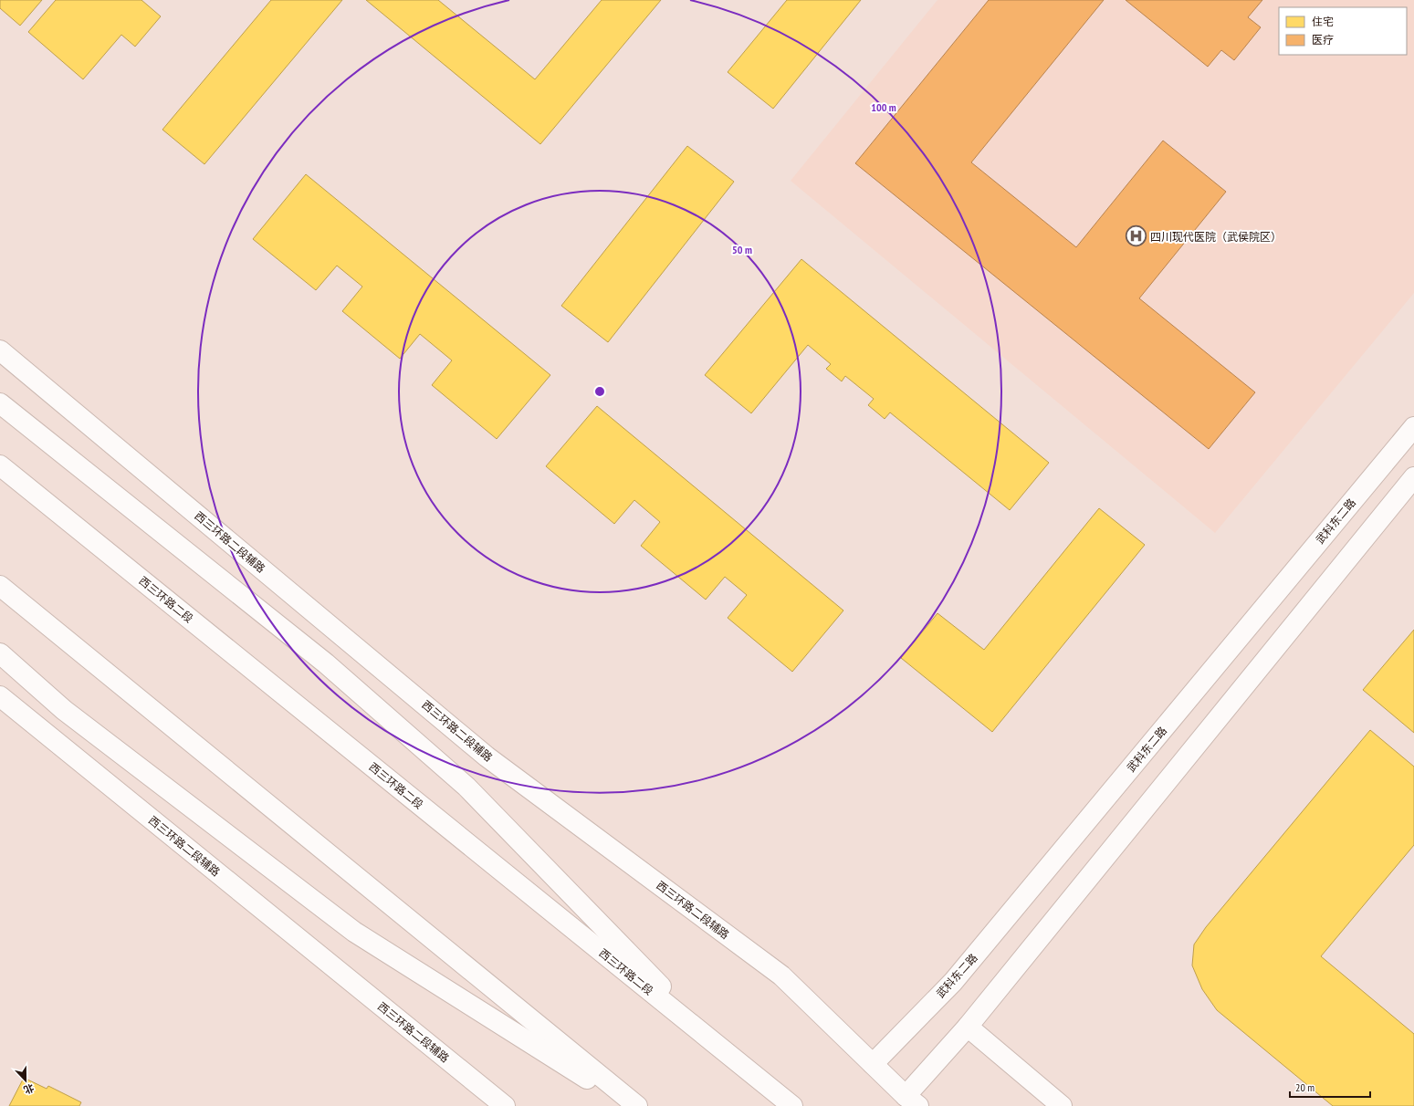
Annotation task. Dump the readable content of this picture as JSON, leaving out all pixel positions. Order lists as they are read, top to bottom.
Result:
{
  "streets": {
    "main road": ["武科东二路", "西三环路二段辅路", "西三环路二段"]
  },
  "crossings": [
    ["武科东二路", "西三环路二段辅路"]
  ],
  "places": {
    "hospital": ["四川现代医院（武侯院区）"]
  },
  "legend": ["住宅", "医疗"],
  "scale_bar": "20 m",
  "north": "bottom",
  "rings": ["100 m", "50 m"]
}
